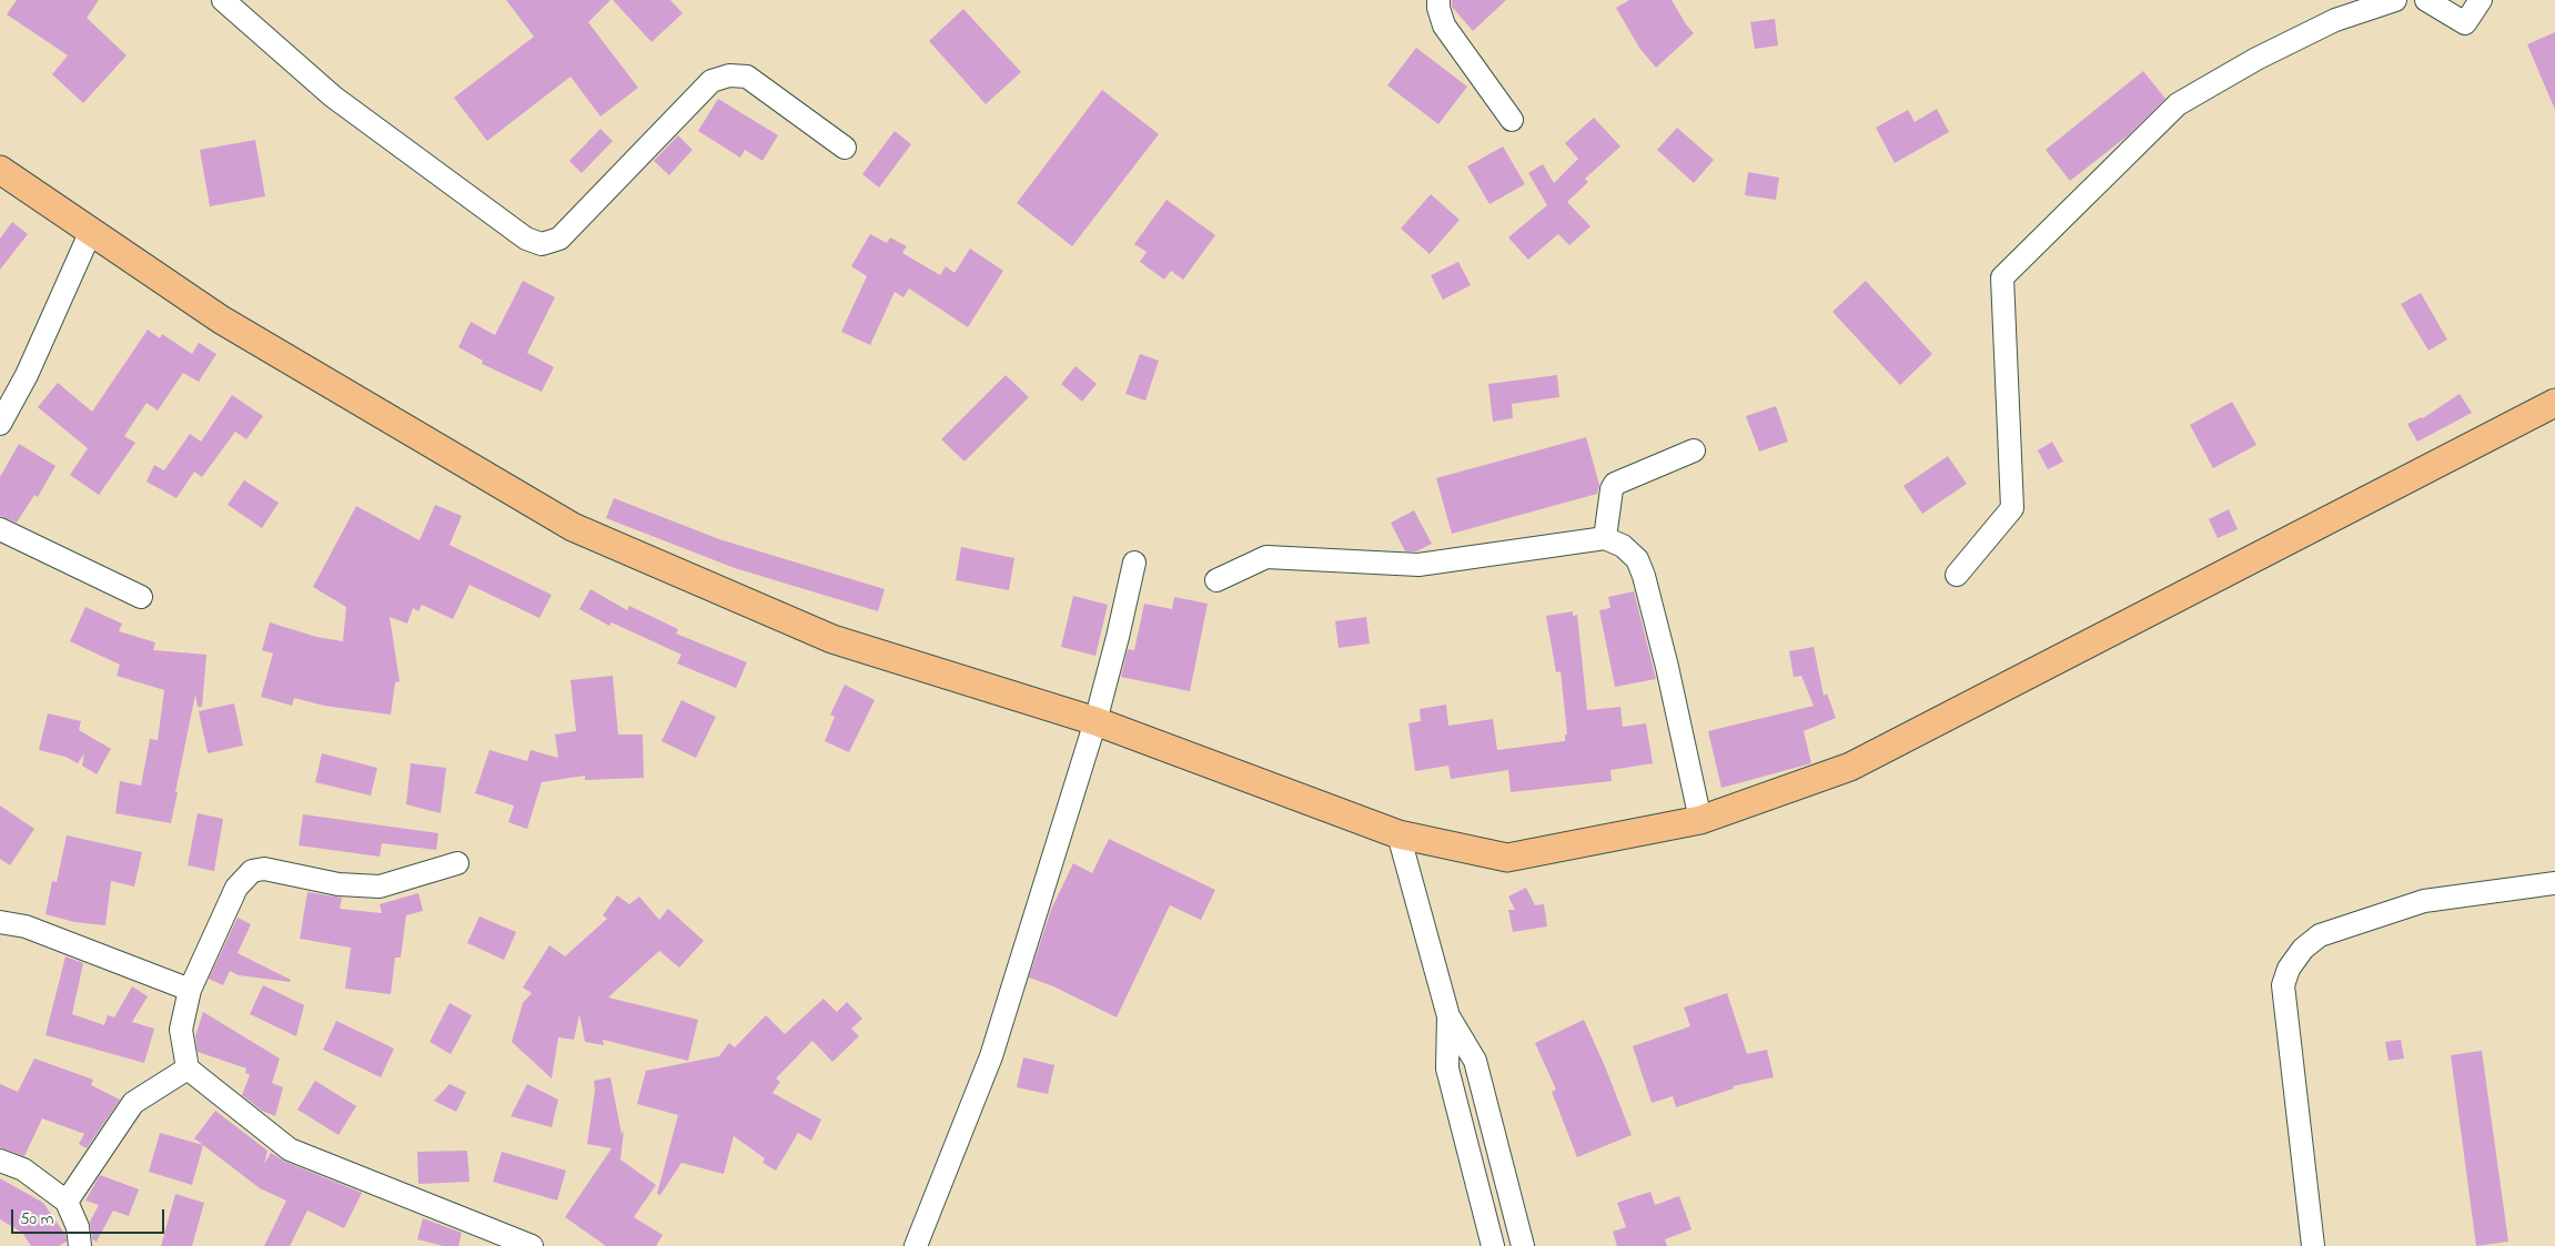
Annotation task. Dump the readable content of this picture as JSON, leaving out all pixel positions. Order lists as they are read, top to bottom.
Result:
{
  "scale_bar": "50 m"
}
